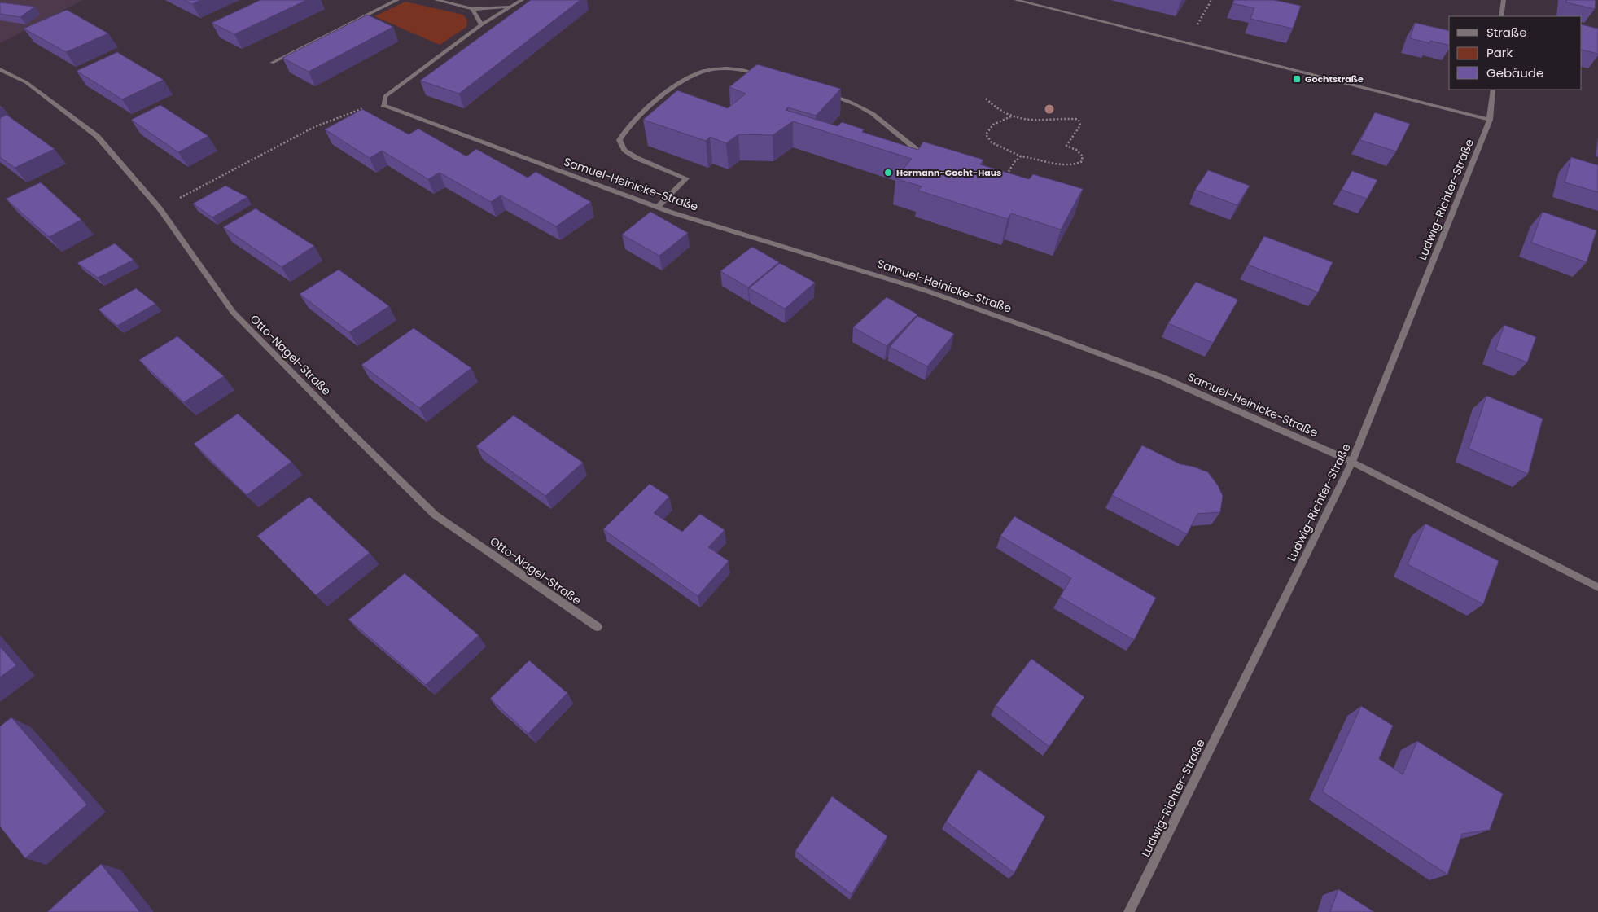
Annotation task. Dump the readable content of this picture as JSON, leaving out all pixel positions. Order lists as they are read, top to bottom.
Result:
{
  "streets": {
    "street": ["Samuel-Heinicke-Straße", "Ludwig-Richter-Straße", "Otto-Nagel-Straße"]
  },
  "crossings": [
    ["Samuel-Heinicke-Straße", "Ludwig-Richter-Straße"]
  ],
  "places": {
    "transit": ["Gochtstraße"],
    "other": ["Hermann-Gocht-Haus"]
  },
  "legend": ["Straße", "Park", "Gebäude"]
}
